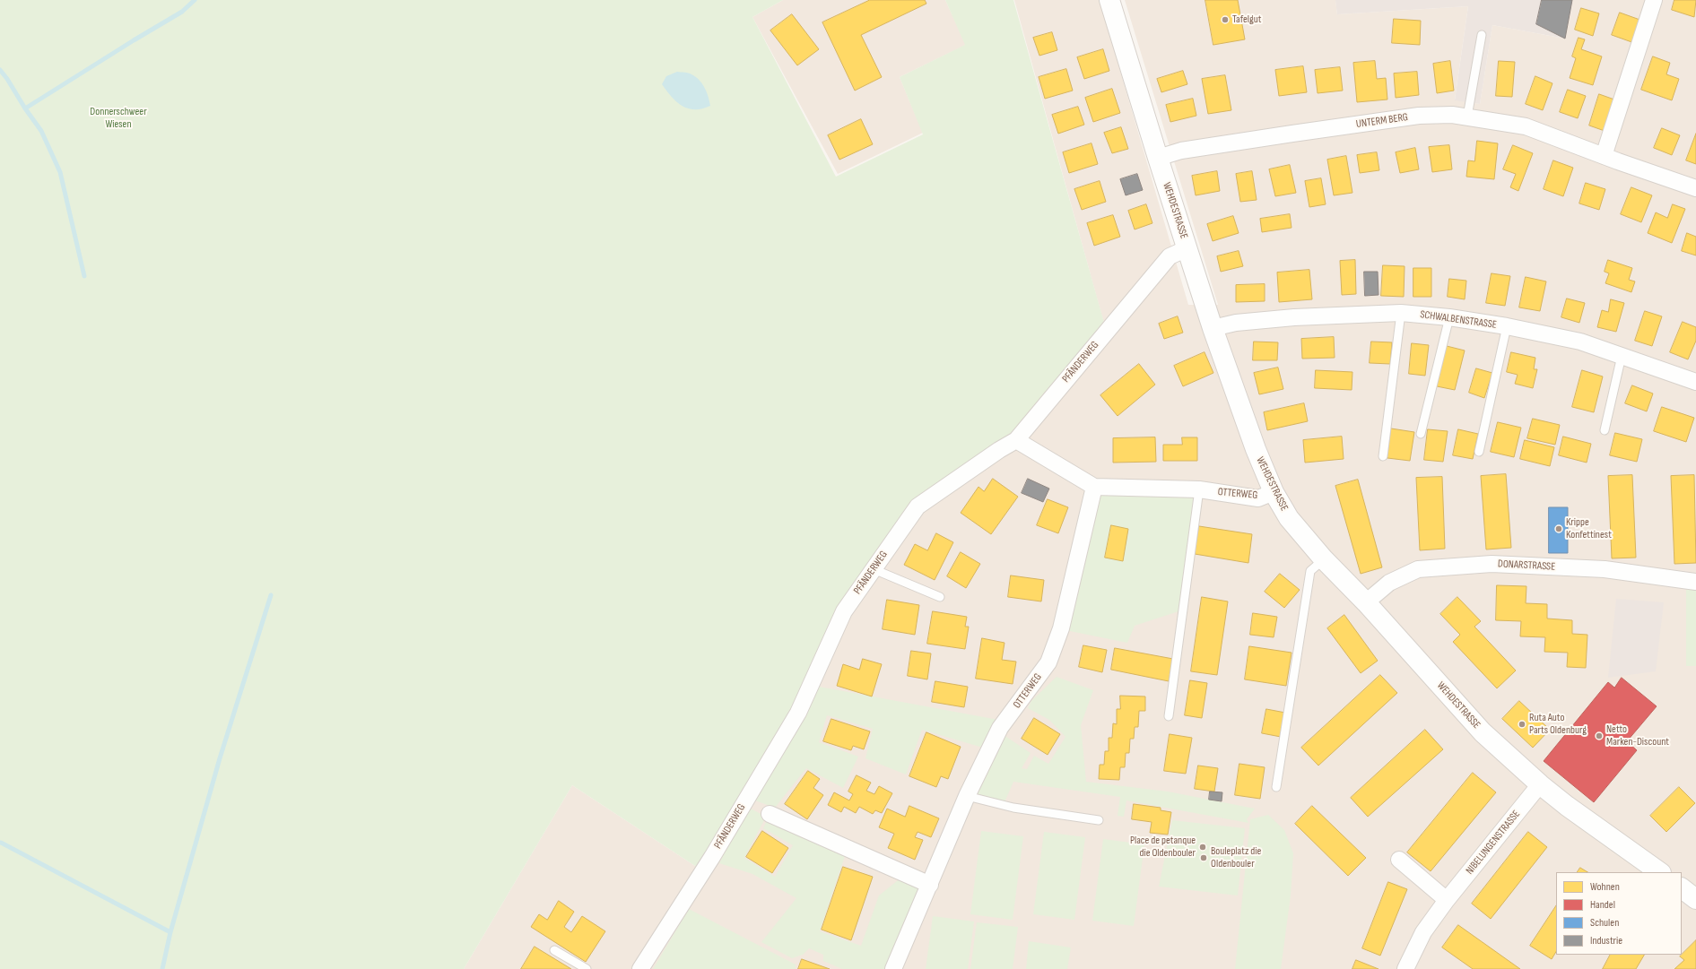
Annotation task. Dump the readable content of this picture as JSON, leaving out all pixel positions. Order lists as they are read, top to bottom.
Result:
{
  "streets": {
    "street": [
      "UNTERM BERG",
      "WEHDESTRASSE",
      "SCHWALBENSTRASSE",
      "PFÄNDERWEG",
      "OTTERWEG",
      "DONARSTRASSE",
      "NIBELUNGENSTRASSE"
    ]
  },
  "crossings": [
    ["UNTERM BERG", "WEHDESTRASSE"],
    ["WEHDESTRASSE", "SCHWALBENSTRASSE"],
    ["WEHDESTRASSE", "PFÄNDERWEG"],
    ["WEHDESTRASSE", "OTTERWEG"],
    ["WEHDESTRASSE", "DONARSTRASSE"],
    ["WEHDESTRASSE", "NIBELUNGENSTRASSE"],
    ["PFÄNDERWEG", "OTTERWEG"]
  ],
  "parks": ["Donnerschweer Wiesen"],
  "places": [
    "Tafelgut",
    "Krippe Konfettinest",
    "Ruta Auto Parts Oldenburg",
    "Netto Marken-Discount",
    "Place de petanque die Oldenbouler",
    "Bouleplatz die Oldenbouler"
  ],
  "legend": [
    "Wohnen",
    "Handel",
    "Schulen",
    "Industrie"
  ]
}
